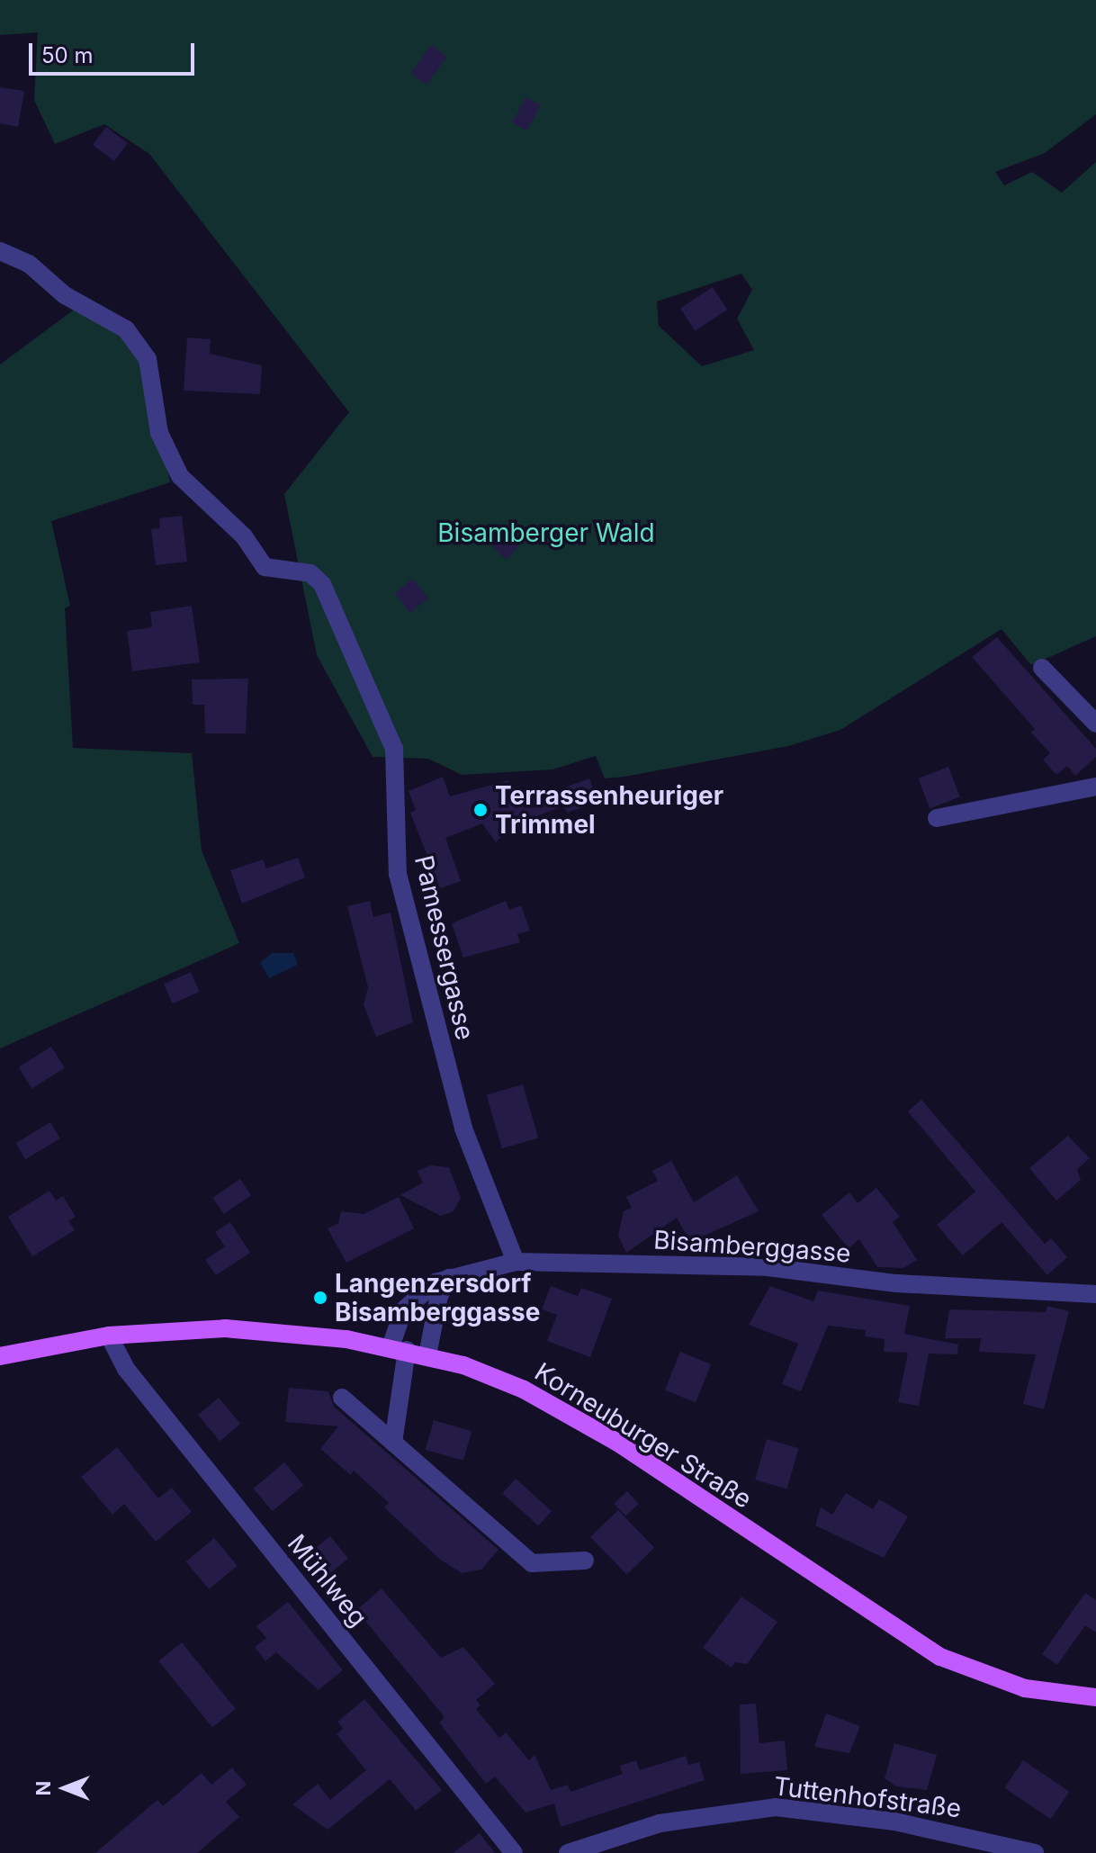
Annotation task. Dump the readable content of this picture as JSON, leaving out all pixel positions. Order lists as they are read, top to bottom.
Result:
{
  "streets": {
    "main road": ["Korneuburger Straße"],
    "street": [
      "Pamessergasse",
      "Bisamberggasse",
      "Mühlweg",
      "Tuttenhofstraße"
    ]
  },
  "crossings": [
    ["Pamessergasse", "Bisamberggasse"],
    ["Bisamberggasse", "Korneuburger Straße"],
    ["Korneuburger Straße", "Mühlweg"]
  ],
  "parks": ["Bisamberger Wald"],
  "places": ["Terrassenheuriger Trimmel", "Langenzersdorf Bisamberggasse"],
  "scale_bar": "50 m",
  "north": "left"
}
